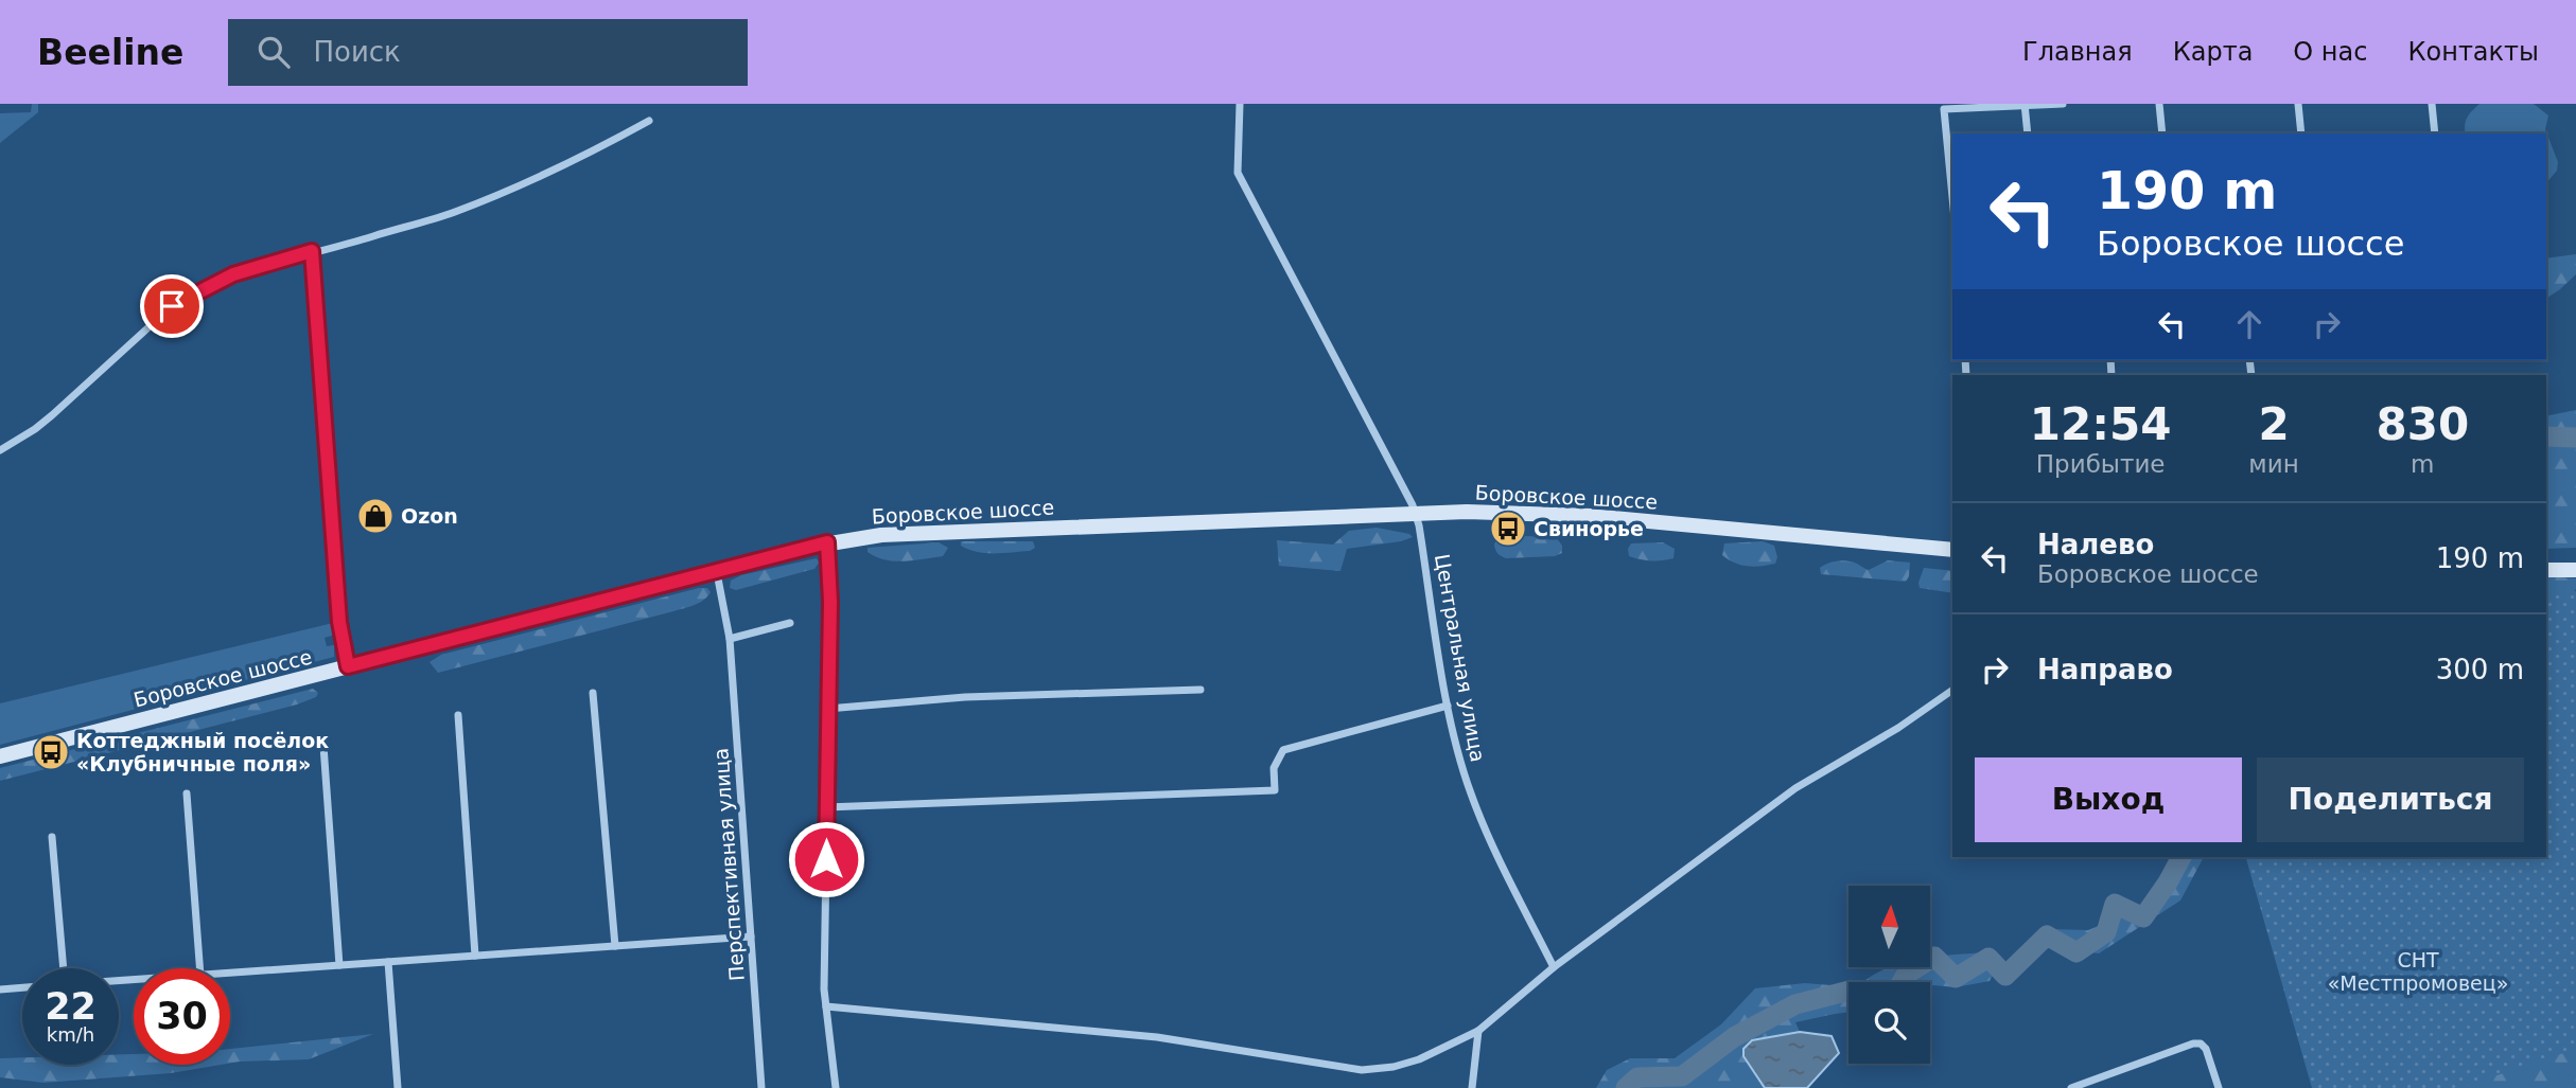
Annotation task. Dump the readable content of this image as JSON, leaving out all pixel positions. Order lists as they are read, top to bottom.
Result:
{
  "streets": {
    "main road": ["Боровское шоссе"],
    "street": ["Центральная улица", "Перспективная улица"]
  },
  "crossings": [
    ["Боровское шоссе", "Центральная улица"],
    ["Боровское шоссе", "Перспективная улица"]
  ],
  "parks": ["СНТ «Местпромовец»"],
  "places": {
    "shop": ["Ozon"],
    "bus stop": ["Свинорье", "Коттеджный посёлок «Клубничные поля»"]
  },
  "north": "top",
  "page": {
    "header": "Beeline",
    "search": "Поиск",
    "nav": [
      "Главная",
      "Карта",
      "О нас",
      "Контакты"
    ],
    "turn": ["190 m", "Боровское шоссе"],
    "eta": [
      "12:54",
      "Прибытие",
      "2",
      "мин",
      "830",
      "m"
    ],
    "list": [
      {
        "name": "Налево",
        "note": "Боровское шоссе",
        "value": "190 m"
      },
      {
        "name": "Направо",
        "value": "300 m"
      }
    ],
    "buttons": ["Выход", "Поделиться"],
    "speed": "22 km/h",
    "limit": "30"
  }
}
